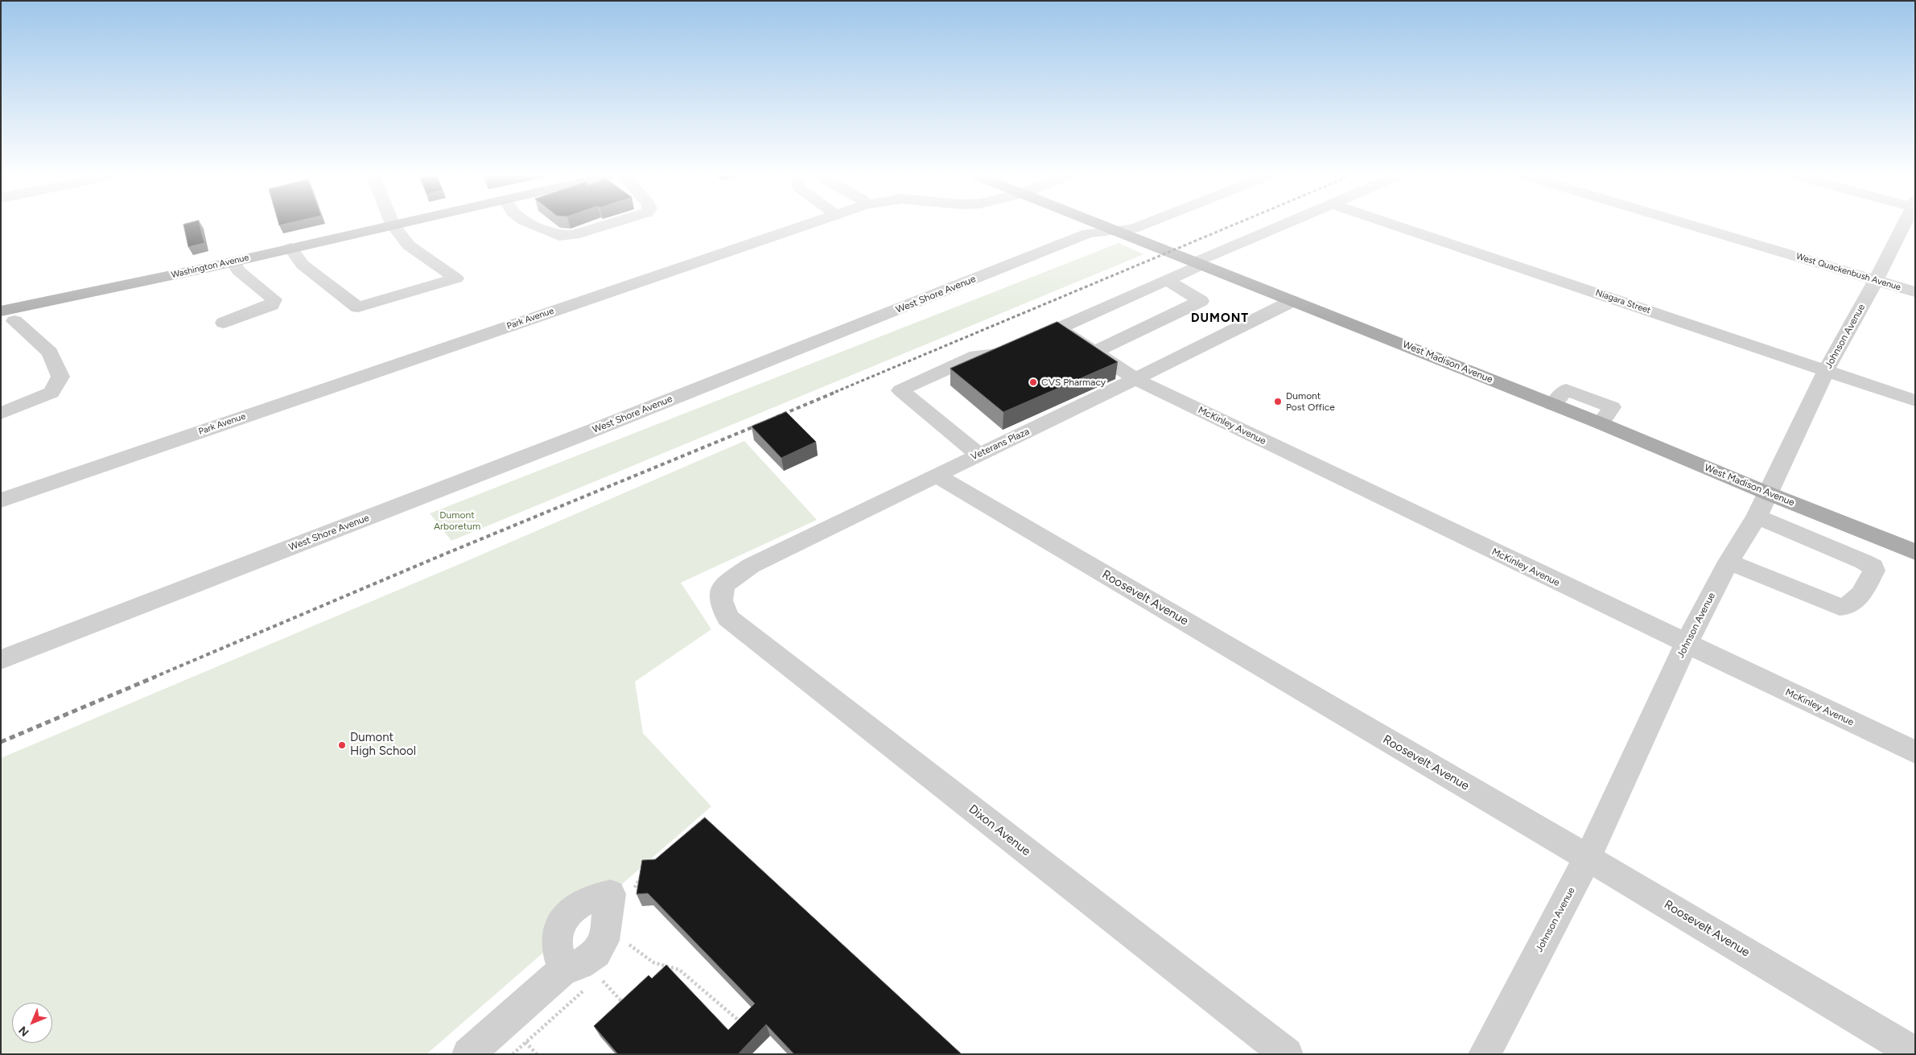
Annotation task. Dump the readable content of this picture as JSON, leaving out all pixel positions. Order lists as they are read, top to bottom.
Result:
{
  "streets": {
    "main road": ["Washington Avenue", "West Madison Avenue"],
    "street": [
      "West Quackenbush Avenue",
      "West Shore Avenue",
      "Niagara Street",
      "Park Avenue",
      "Johnson Avenue",
      "McKinley Avenue",
      "Veterans Plaza",
      "Roosevelt Avenue",
      "Dixon Avenue"
    ]
  },
  "crossings": [
    ["West Quackenbush Avenue", "Johnson Avenue"],
    ["West Shore Avenue", "West Madison Avenue"],
    ["Niagara Street", "Johnson Avenue"],
    ["Johnson Avenue", "West Madison Avenue"],
    ["Johnson Avenue", "McKinley Avenue"],
    ["Johnson Avenue", "Roosevelt Avenue"],
    ["West Madison Avenue", "Veterans Plaza"],
    ["McKinley Avenue", "Veterans Plaza"],
    ["Veterans Plaza", "Roosevelt Avenue"],
    ["Veterans Plaza", "Dixon Avenue"]
  ],
  "districts": ["DUMONT"],
  "parks": ["Dumont Arboretum"],
  "places": ["CVS Pharmacy", "Dumont Post Office", "Dumont High School"],
  "north": "bottom left"
}
